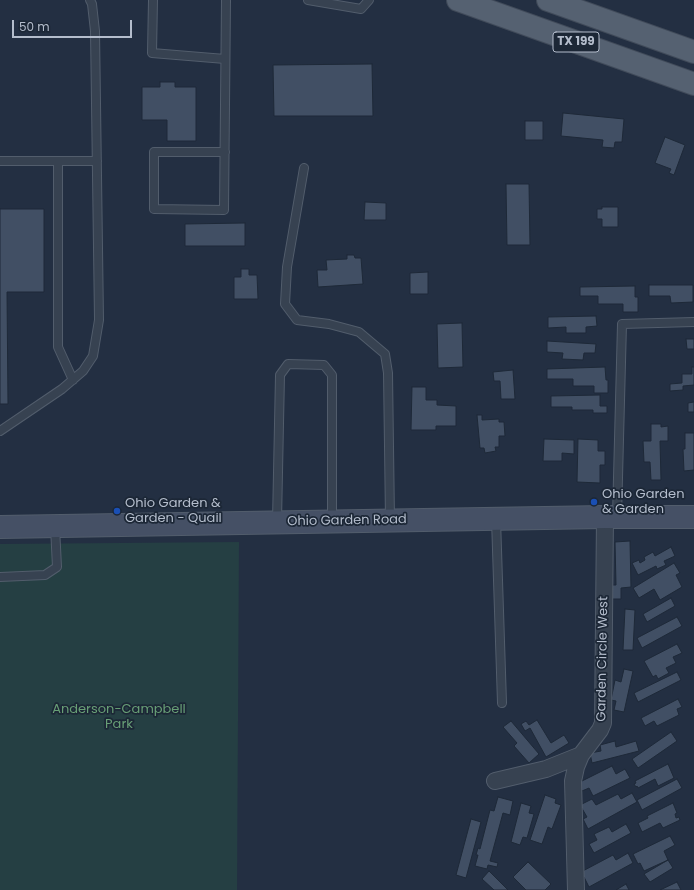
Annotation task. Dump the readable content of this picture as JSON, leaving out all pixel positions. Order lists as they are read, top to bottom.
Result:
{
  "streets": {
    "main road": ["TX 199"],
    "street": ["Ohio Garden Road", "Garden Circle West"]
  },
  "crossings": [
    ["Ohio Garden Road", "Garden Circle West"]
  ],
  "parks": ["Anderson-Campbell Park"],
  "places": ["Ohio Garden & Garden", "Ohio Garden & Garden - Quail"],
  "scale_bar": "50 m"
}
